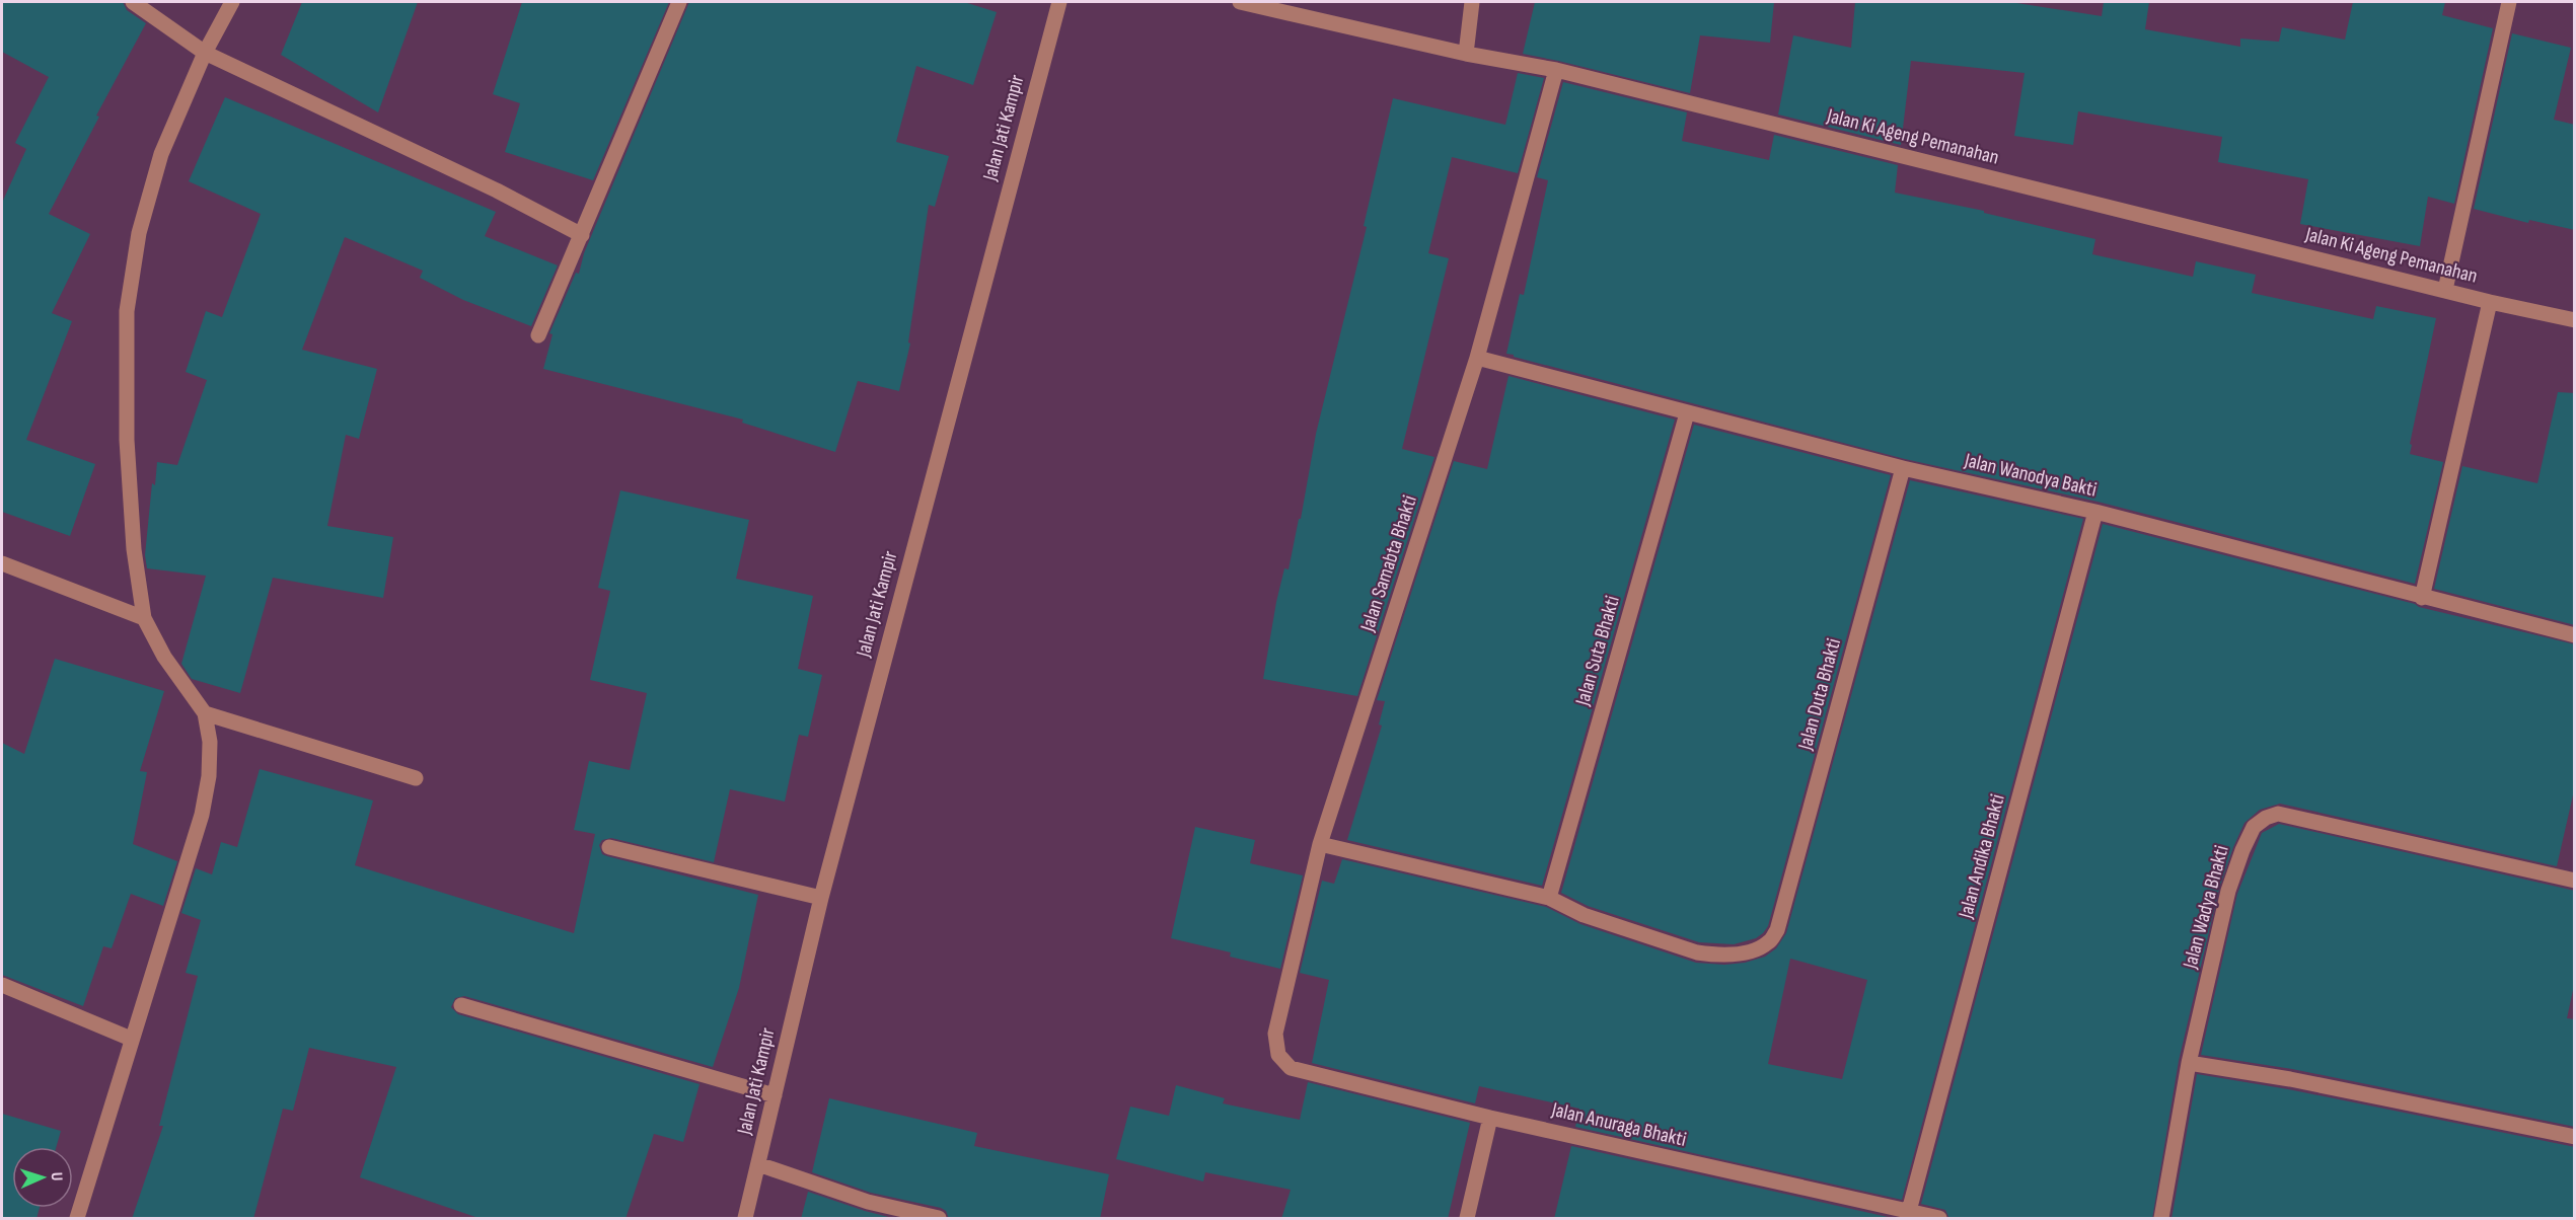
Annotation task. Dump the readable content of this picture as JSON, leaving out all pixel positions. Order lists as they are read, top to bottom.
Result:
{
  "streets": {
    "street": [
      "Jalan Jati Kampir",
      "Jalan Ki Ageng Pemanahan",
      "Jalan Wanodya Bakti",
      "Jalan Samabta Bhakti",
      "Jalan Suta Bhakti",
      "Jalan Duta Bhakti",
      "Jalan Andika Bhakti",
      "Jalan Wadya Bhakti",
      "Jalan Anuraga Bhakti"
    ]
  },
  "crossings": [
    ["Jalan Ki Ageng Pemanahan", "Jalan Samabta Bhakti"],
    ["Jalan Wanodya Bakti", "Jalan Samabta Bhakti"],
    ["Jalan Wanodya Bakti", "Jalan Suta Bhakti"],
    ["Jalan Wanodya Bakti", "Jalan Duta Bhakti"],
    ["Jalan Wanodya Bakti", "Jalan Andika Bhakti"],
    ["Jalan Samabta Bhakti", "Jalan Anuraga Bhakti"],
    ["Jalan Suta Bhakti", "Jalan Duta Bhakti"],
    ["Jalan Andika Bhakti", "Jalan Anuraga Bhakti"]
  ],
  "north": "right"
}
